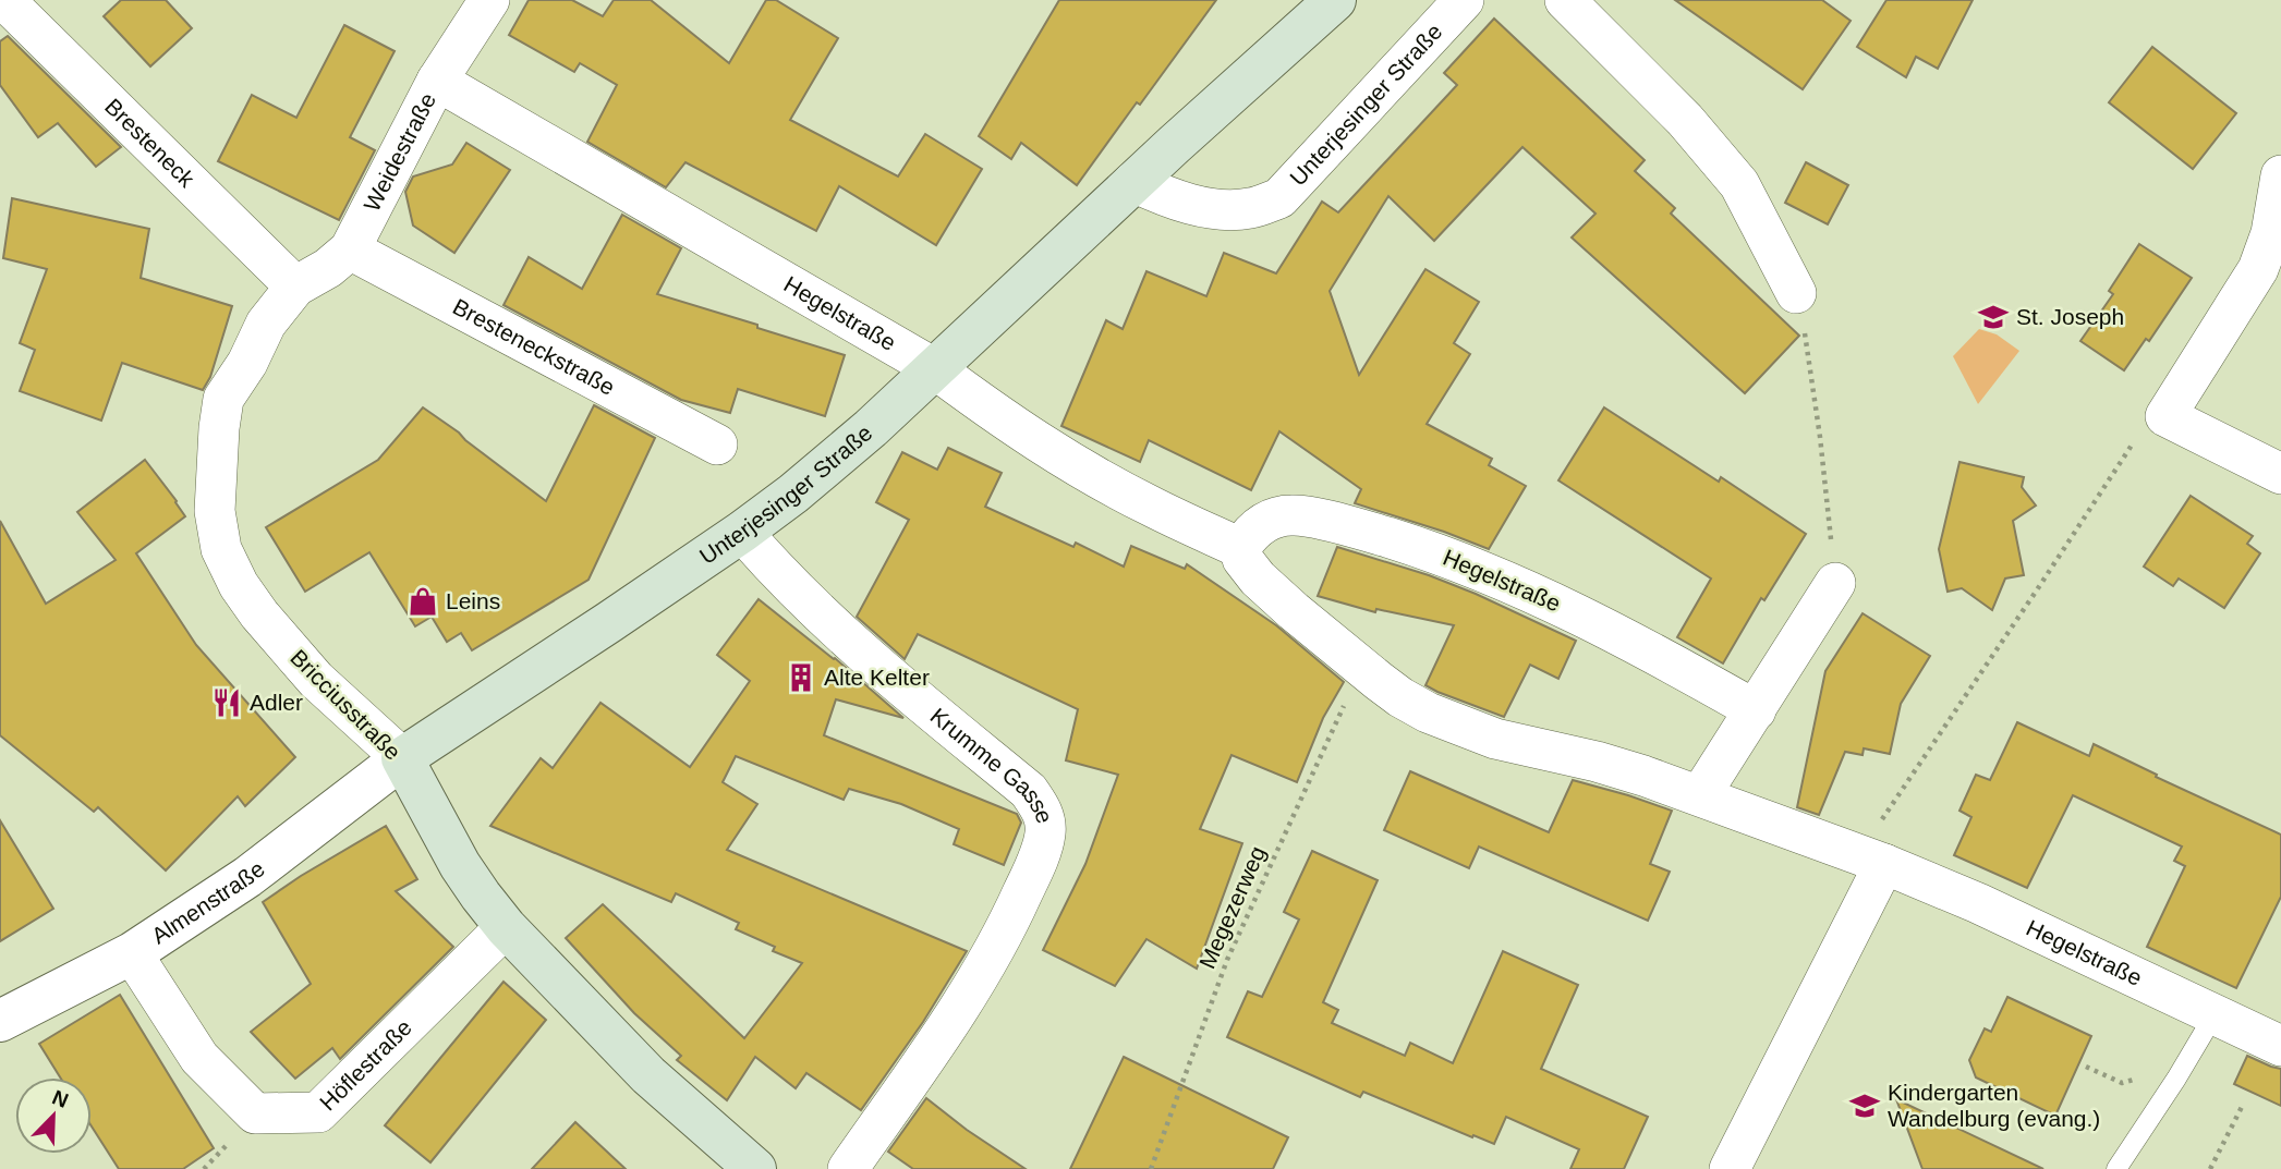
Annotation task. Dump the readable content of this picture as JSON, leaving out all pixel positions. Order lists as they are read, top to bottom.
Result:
{
  "streets": {
    "main road": ["Unterjesinger Straße", "Bricciusstraße"],
    "street": [
      "Bresteneck",
      "Weidestraße",
      "Hegelstraße",
      "Bresteneckstraße",
      "Krumme Gasse",
      "Almenstraße",
      "Höflestraße"
    ],
    "path": ["Megezerweg"]
  },
  "crossings": [
    ["Unterjesinger Straße", "Hegelstraße"],
    ["Unterjesinger Straße", "Bricciusstraße"],
    ["Unterjesinger Straße", "Krumme Gasse"],
    ["Unterjesinger Straße", "Almenstraße"],
    ["Bresteneck", "Weidestraße"],
    ["Bresteneck", "Bricciusstraße"],
    ["Weidestraße", "Hegelstraße"],
    ["Weidestraße", "Bresteneckstraße"],
    ["Weidestraße", "Bricciusstraße"],
    ["Hegelstraße", "Megezerweg"],
    ["Bricciusstraße", "Almenstraße"],
    ["Bricciusstraße", "Höflestraße"],
    ["Almenstraße", "Höflestraße"]
  ],
  "places": {
    "school or university": ["St. Joseph", "Kindergarten Wandelburg (evang.)"],
    "shop": ["Leins"],
    "building": ["Alte Kelter"],
    "restaurant": ["Adler"]
  },
  "north": "top right"
}
